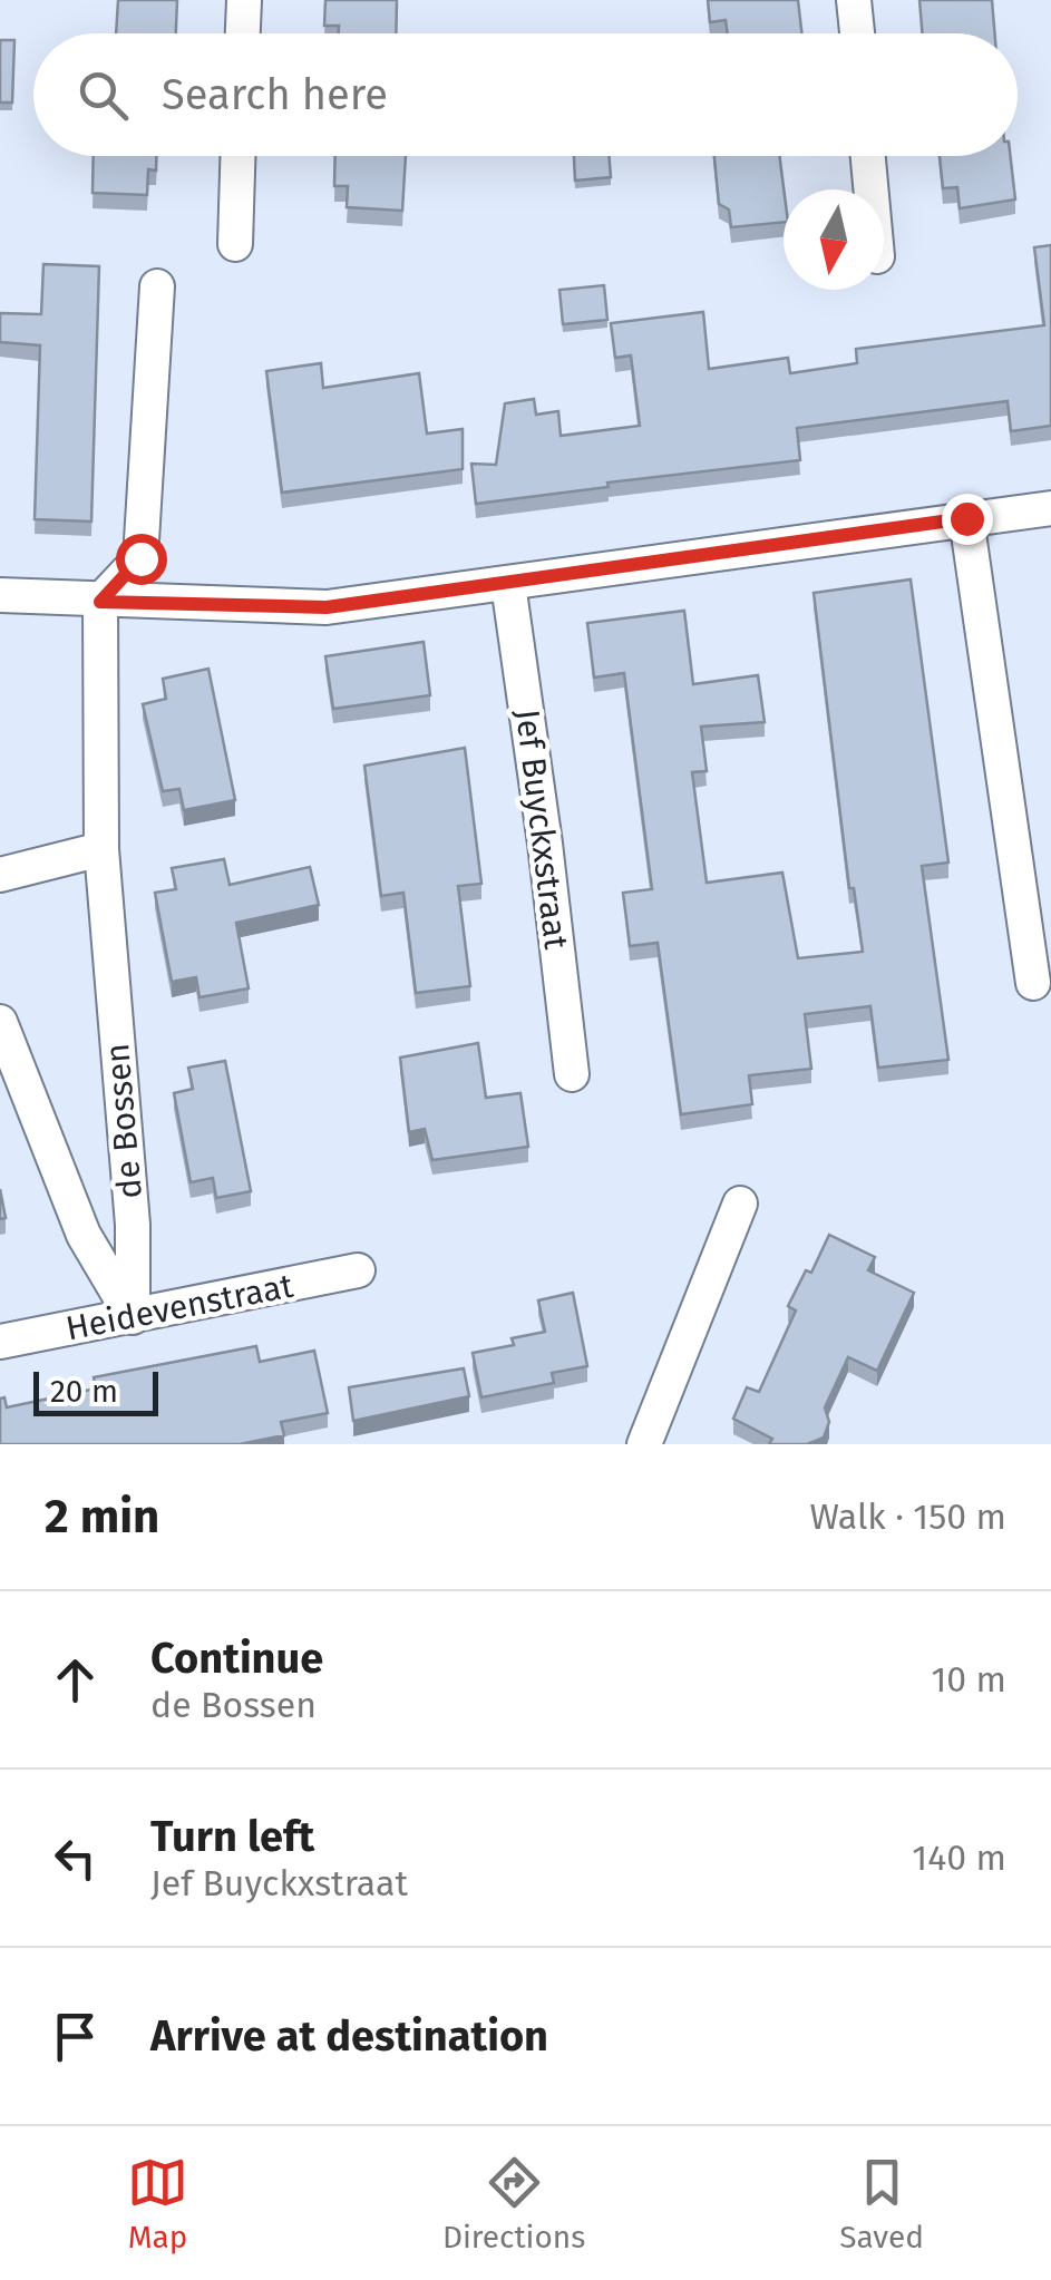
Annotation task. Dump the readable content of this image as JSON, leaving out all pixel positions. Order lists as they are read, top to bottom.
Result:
{
  "streets": {
    "street": ["Jef Buyckxstraat", "de Bossen", "Heidevenstraat"]
  },
  "crossings": [
    ["de Bossen", "Heidevenstraat"]
  ],
  "scale_bar": "20 m",
  "north": "bottom",
  "page": {
    "search": "Search here",
    "scale": "20 m",
    "heading": ["2 min", "Walk · 150 m"],
    "list": [
      ["Continue", "de Bossen", "10 m"],
      ["Turn left", "Jef Buyckxstraat", "140 m"],
      "Arrive at destination"
    ],
    "nav": ["Map", "Directions", "Saved"]
  }
}
